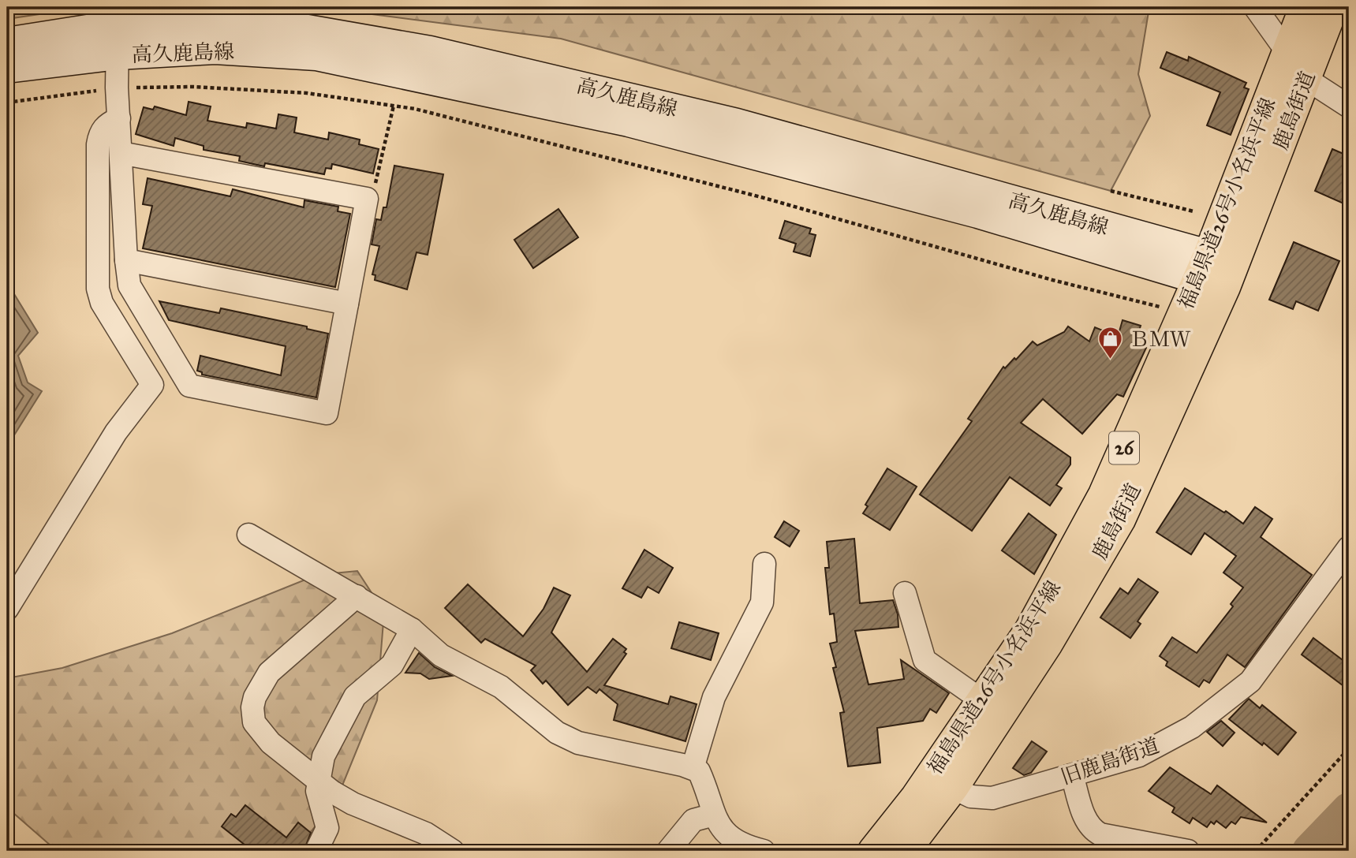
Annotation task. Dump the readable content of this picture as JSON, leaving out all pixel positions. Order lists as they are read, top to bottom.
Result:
{
  "streets": {
    "main road": [
      "高久鹿島線",
      "鹿島街道",
      "福島県道26号小名浜平線",
      "26"
    ],
    "street": ["旧鹿島街道"]
  },
  "crossings": [
    ["高久鹿島線", "鹿島街道"],
    ["高久鹿島線", "福島県道26号小名浜平線"],
    ["鹿島街道", "福島県道26号小名浜平線"],
    ["鹿島街道", "旧鹿島街道"]
  ],
  "places": {
    "shop": ["ＢＭＷ"]
  }
}
